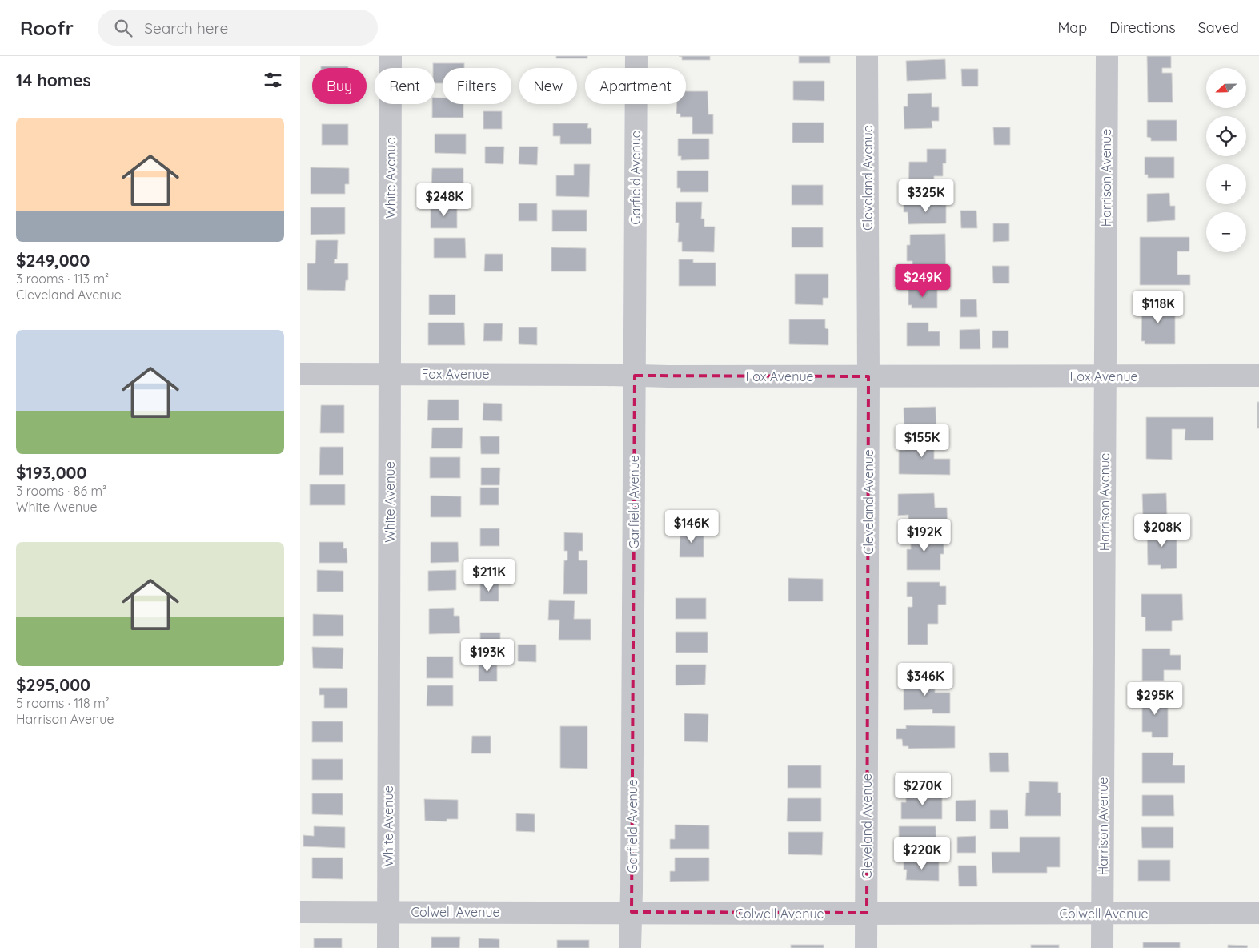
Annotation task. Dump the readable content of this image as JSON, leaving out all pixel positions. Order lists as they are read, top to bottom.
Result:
{
  "streets": {
    "street": [
      "White Avenue",
      "Garfield Avenue",
      "Cleveland Avenue",
      "Harrison Avenue",
      "Fox Avenue",
      "Colwell Avenue"
    ]
  },
  "crossings": [
    ["White Avenue", "Fox Avenue"],
    ["White Avenue", "Colwell Avenue"],
    ["Garfield Avenue", "Fox Avenue"],
    ["Garfield Avenue", "Colwell Avenue"],
    ["Cleveland Avenue", "Fox Avenue"],
    ["Cleveland Avenue", "Colwell Avenue"],
    ["Harrison Avenue", "Fox Avenue"],
    ["Harrison Avenue", "Colwell Avenue"]
  ],
  "north": "left",
  "page": {
    "header": "Roofr",
    "search": "Search here",
    "nav": ["Map", "Directions", "Saved"],
    "heading": "14 homes",
    "map_buttons": ["+", "−"],
    "chip": [
      "Buy",
      "Rent",
      "Filters",
      "New",
      "Apartment"
    ],
    "list": [
      {
        "name": "$249,000",
        "note": "3 rooms · 113 m² · Cleveland Avenue"
      },
      {
        "name": "$193,000",
        "note": "3 rooms · 86 m² · White Avenue"
      },
      {
        "name": "$295,000",
        "note": "5 rooms · 118 m² · Harrison Avenue"
      }
    ],
    "price": [
      "$325K",
      "$248K",
      "$249K",
      "$118K",
      "$155K",
      "$146K",
      "$208K",
      "$192K",
      "$211K",
      "$193K",
      "$346K",
      "$295K",
      "$270K",
      "$220K"
    ]
  }
}
